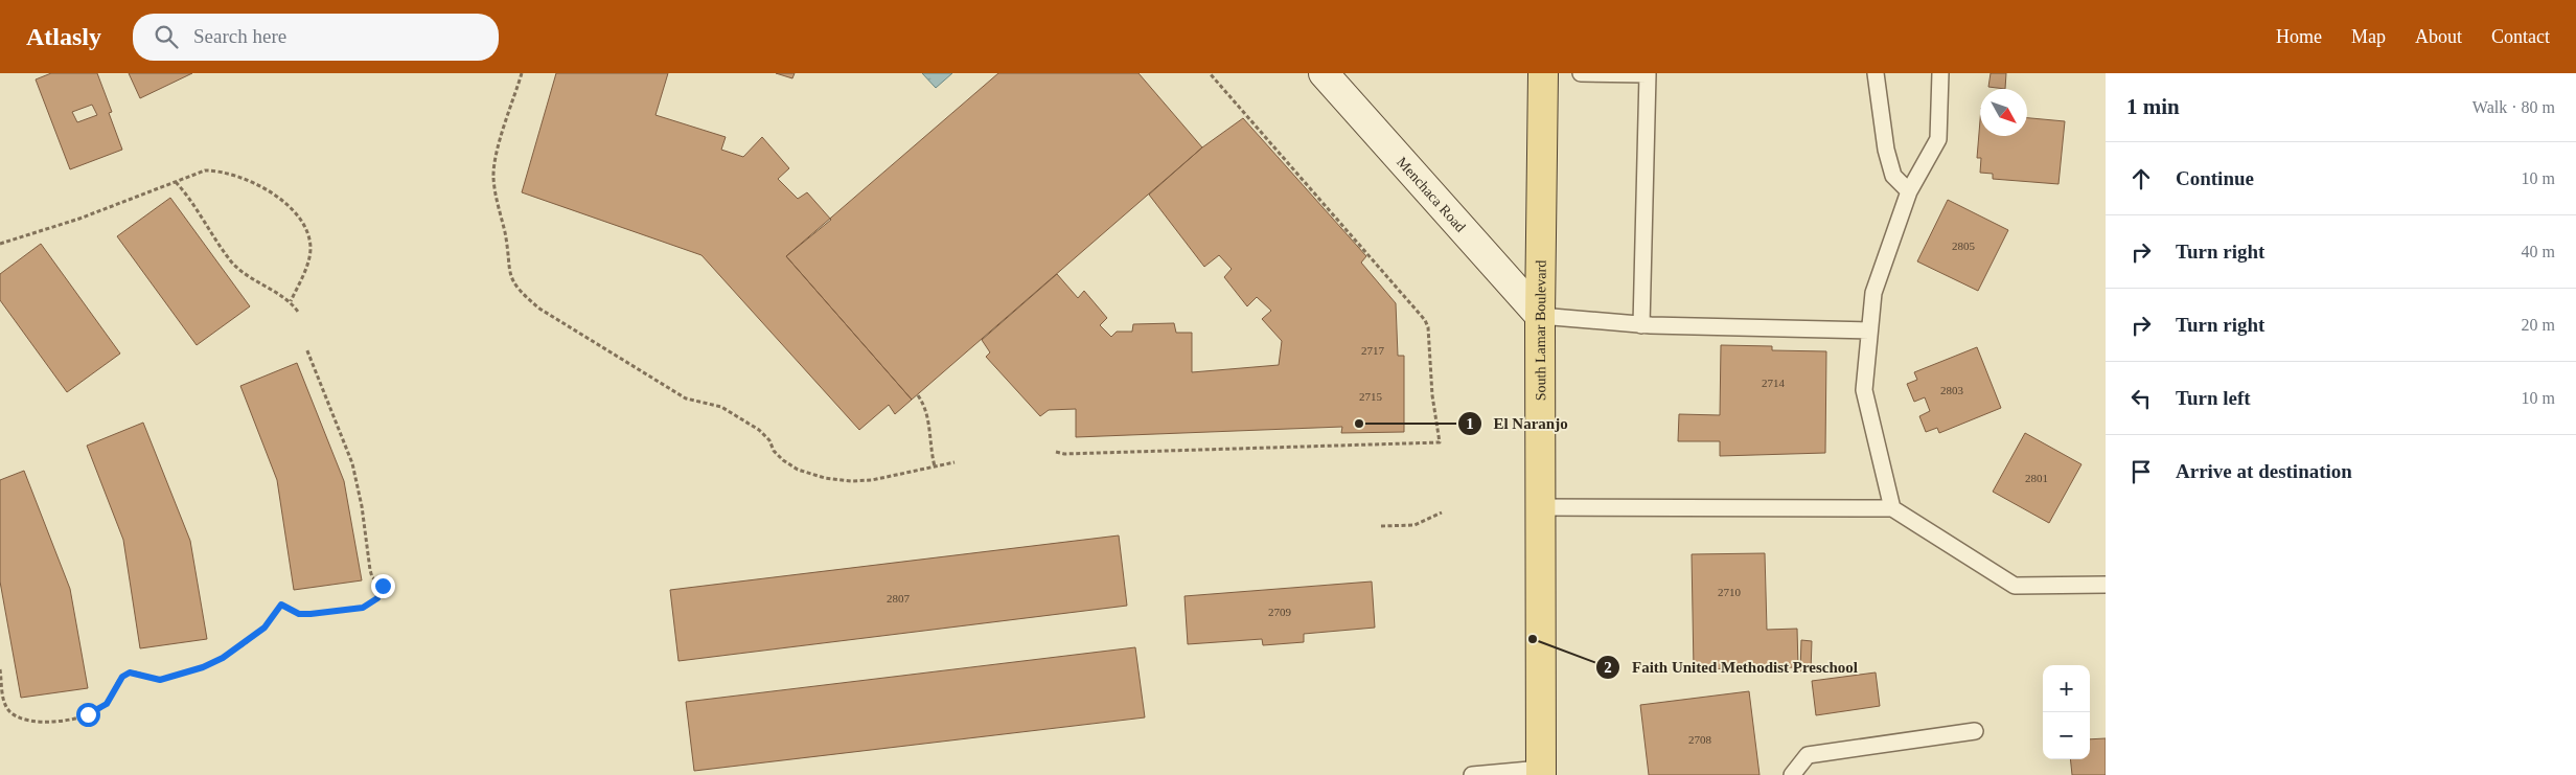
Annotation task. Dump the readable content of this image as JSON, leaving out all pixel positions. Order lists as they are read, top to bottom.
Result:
{
  "streets": {
    "main road": ["Menchaca Road", "South Lamar Boulevard"]
  },
  "crossings": [
    ["Menchaca Road", "South Lamar Boulevard"]
  ],
  "places": ["El Naranjo", "Faith United Methodist Preschool"],
  "house_numbers": [
    "2805",
    "2717",
    "2714",
    "2803",
    "2715",
    "2801",
    "2710",
    "2807",
    "2709",
    "2708"
  ],
  "north": "bottom right",
  "page": {
    "header": "Atlasly",
    "search": "Search here",
    "nav": [
      "Home",
      "Map",
      "About",
      "Contact"
    ],
    "heading": ["1 min", "Walk · 80 m"],
    "list": [
      ["Continue", "10 m"],
      ["Turn right", "40 m"],
      ["Turn right", "20 m"],
      ["Turn left", "10 m"],
      "Arrive at destination"
    ],
    "map_buttons": ["+", "−"]
  }
}
